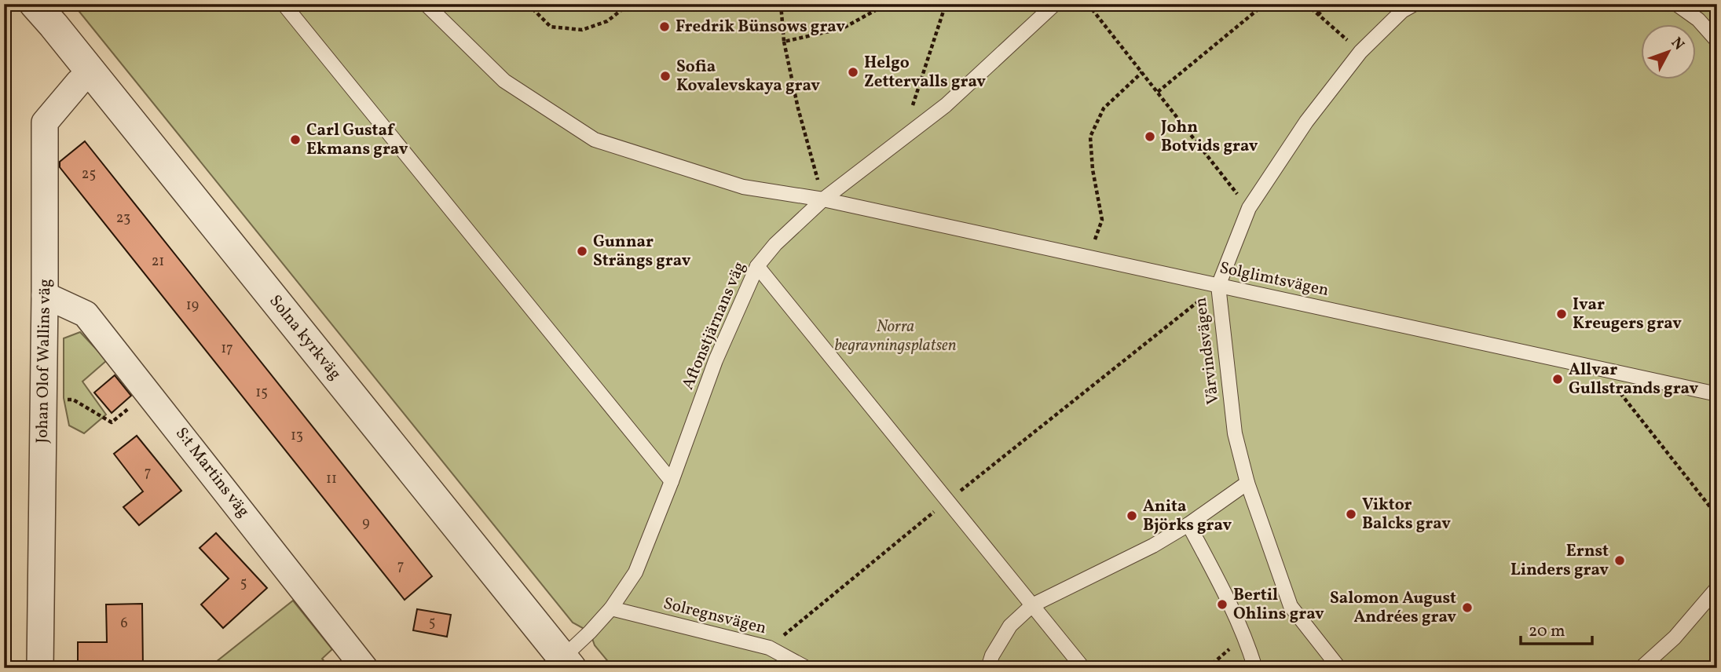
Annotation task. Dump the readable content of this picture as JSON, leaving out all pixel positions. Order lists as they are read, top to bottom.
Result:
{
  "streets": {
    "street": ["Solna kyrkväg", "Johan Olof Wallins väg", "S:t Martins väg"],
    "lane": [
      "Solglimtsvägen",
      "Aftonstjärnans väg",
      "Vårvindsvägen",
      "Solregnsvägen"
    ]
  },
  "crossings": [
    ["Solglimtsvägen", "Aftonstjärnans väg"],
    ["Solglimtsvägen", "Vårvindsvägen"],
    ["Aftonstjärnans väg", "Solna kyrkväg"],
    ["Aftonstjärnans väg", "Solregnsvägen"],
    ["Solna kyrkväg", "Johan Olof Wallins väg"],
    ["Johan Olof Wallins väg", "S:t Martins väg"]
  ],
  "parks": ["Norra begravningsplatsen"],
  "places": [
    "Fredrik Bünsows grav",
    "Helgo Zettervalls grav",
    "Sofia Kovalevskaya grav",
    "John Botvids grav",
    "Carl Gustaf Ekmans grav",
    "Gunnar Strängs grav",
    "Ivar Kreugers grav",
    "Allvar Gullstrands grav",
    "Viktor Balcks grav",
    "Anita Björks grav",
    "Ernst Linders grav",
    "Bertil Ohlins grav",
    "Salomon August Andrées grav"
  ],
  "house_numbers": [
    "25",
    "23",
    "21",
    "19",
    "17",
    "15",
    "13",
    "7",
    "11",
    "9",
    "7",
    "5",
    "5",
    "6"
  ],
  "scale_bar": "20 m",
  "north": "top right"
}
